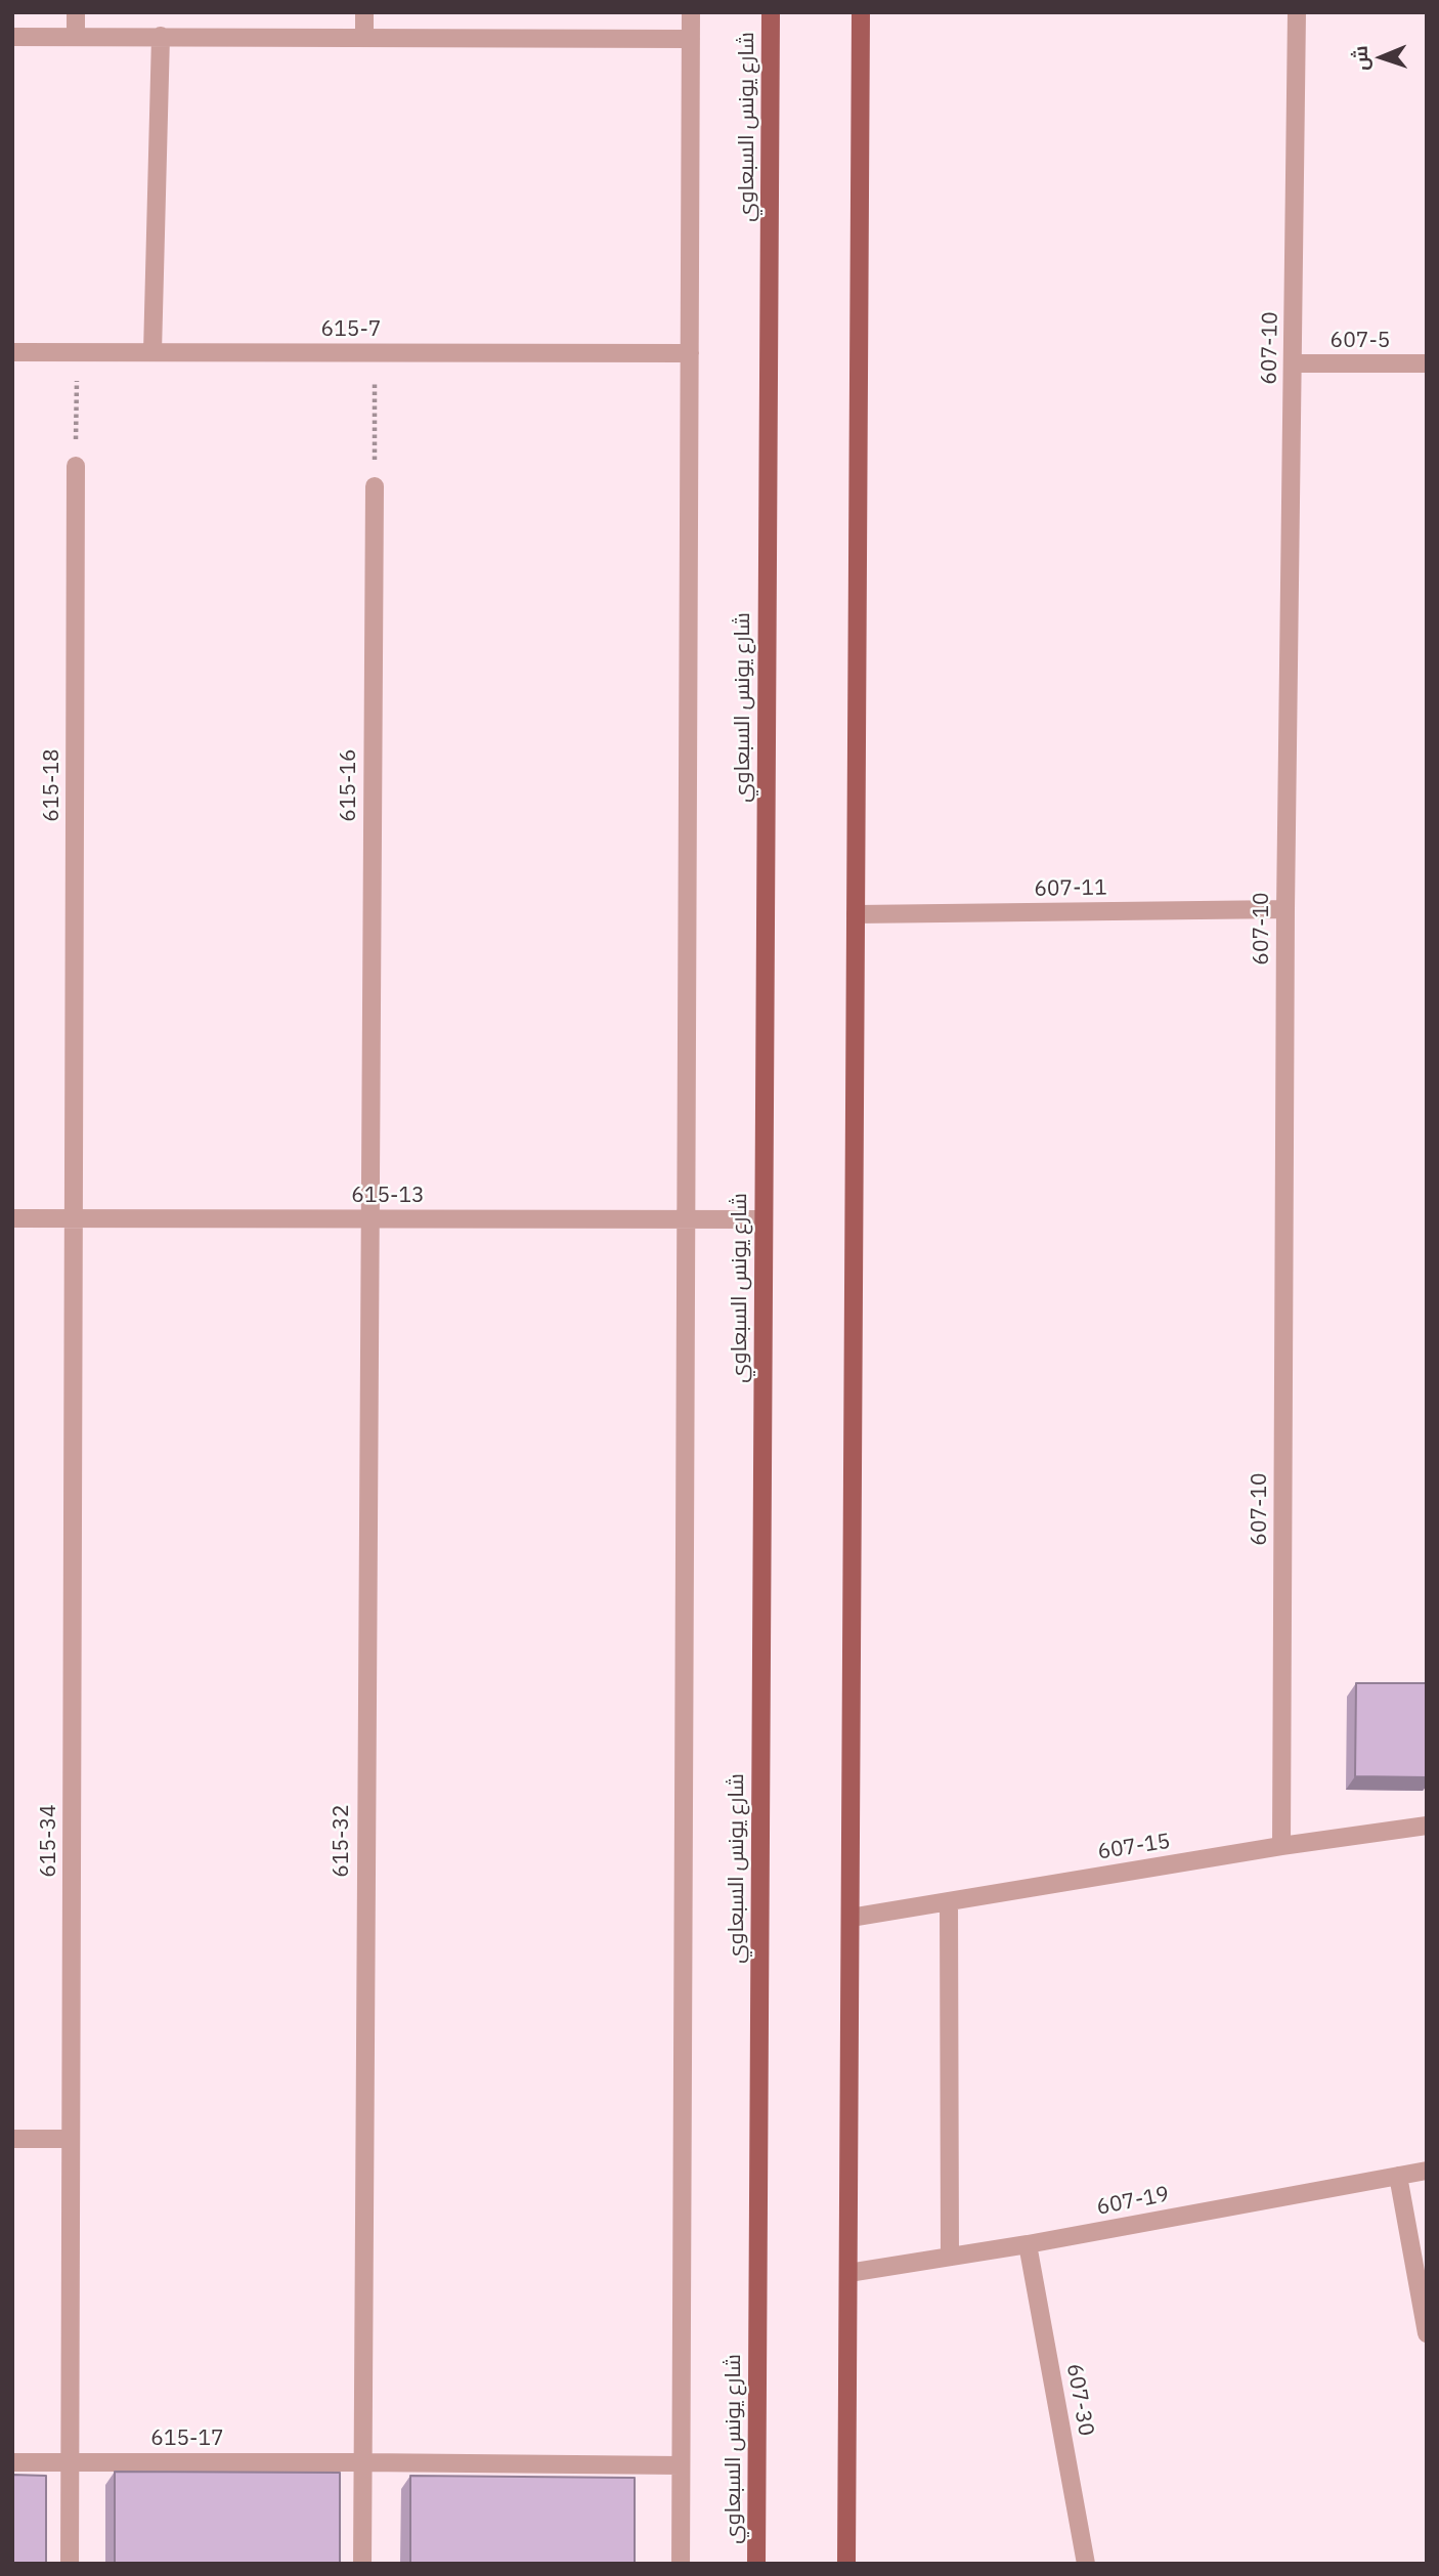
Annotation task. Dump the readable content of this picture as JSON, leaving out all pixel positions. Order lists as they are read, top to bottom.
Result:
{
  "streets": {
    "main road": ["شارع يونس السبعاوي"],
    "street": [
      "615-7",
      "607-5",
      "607-10",
      "615-18",
      "615-16",
      "607-11",
      "615-13",
      "615-34",
      "615-32",
      "607-15",
      "607-19",
      "607-30",
      "615-17"
    ]
  },
  "crossings": [
    ["شارع يونس السبعاوي", "615-13"],
    ["607-5", "607-10"],
    ["607-10", "607-11"],
    ["607-10", "607-15"],
    ["615-18", "615-13"],
    ["615-18", "615-34"],
    ["615-16", "615-13"],
    ["615-16", "615-32"],
    ["615-13", "615-34"],
    ["615-13", "615-32"],
    ["615-34", "615-17"],
    ["615-32", "615-17"],
    ["607-19", "607-30"]
  ],
  "north": "left"
}
